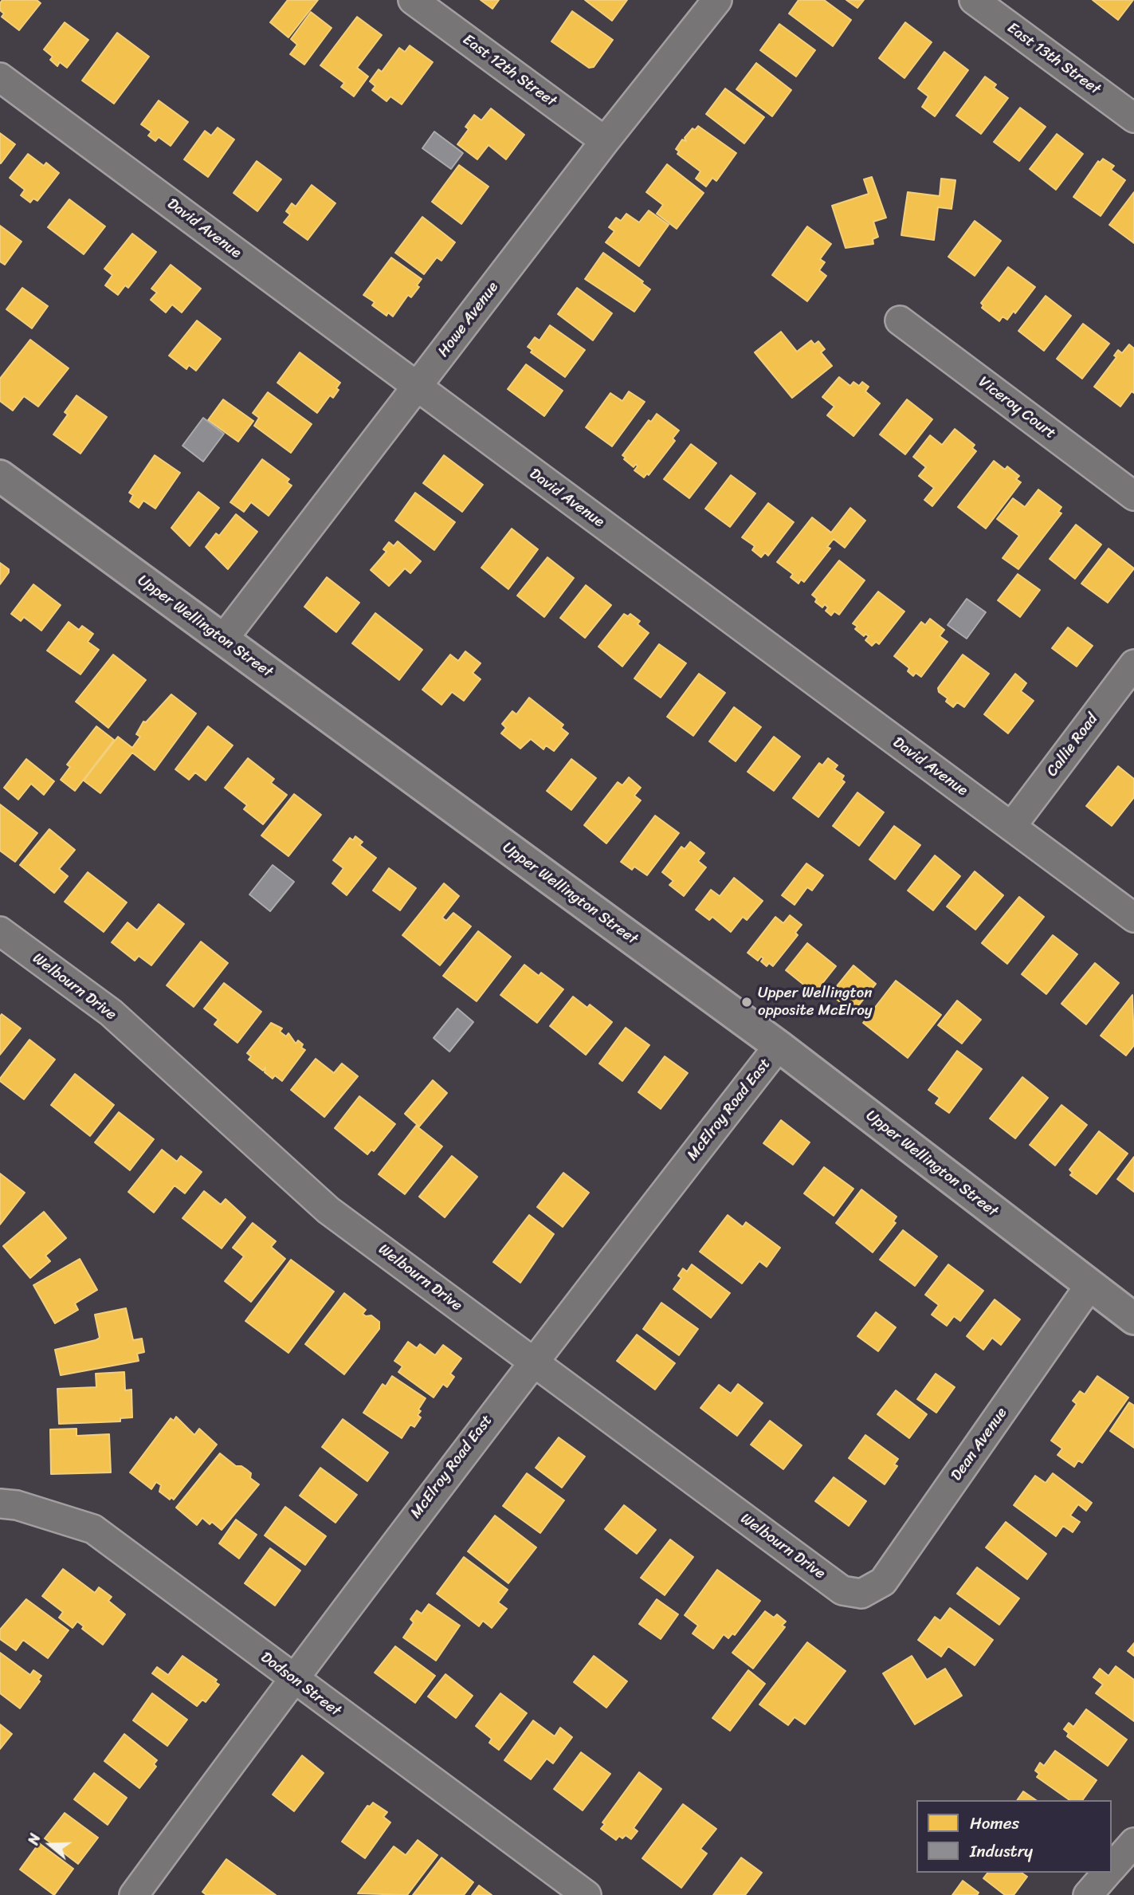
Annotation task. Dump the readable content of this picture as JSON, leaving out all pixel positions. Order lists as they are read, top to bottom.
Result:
{
  "streets": {
    "main road": ["Upper Wellington Street"],
    "street": [
      "East 13th Street",
      "East 12th Street",
      "David Avenue",
      "Howe Avenue",
      "Viceroy Court",
      "Callie Road",
      "Welbourn Drive",
      "McElroy Road East",
      "Dean Avenue",
      "Dodson Street"
    ]
  },
  "crossings": [
    ["East 12th Street", "Howe Avenue"],
    ["David Avenue", "Howe Avenue"],
    ["David Avenue", "Callie Road"],
    ["Howe Avenue", "Upper Wellington Street"],
    ["Upper Wellington Street", "McElroy Road East"],
    ["Upper Wellington Street", "Dean Avenue"],
    ["Welbourn Drive", "McElroy Road East"],
    ["Welbourn Drive", "Dean Avenue"],
    ["McElroy Road East", "Dodson Street"]
  ],
  "places": ["Upper Wellington opposite McElroy"],
  "legend": ["Homes", "Industry"],
  "north": "left"
}
